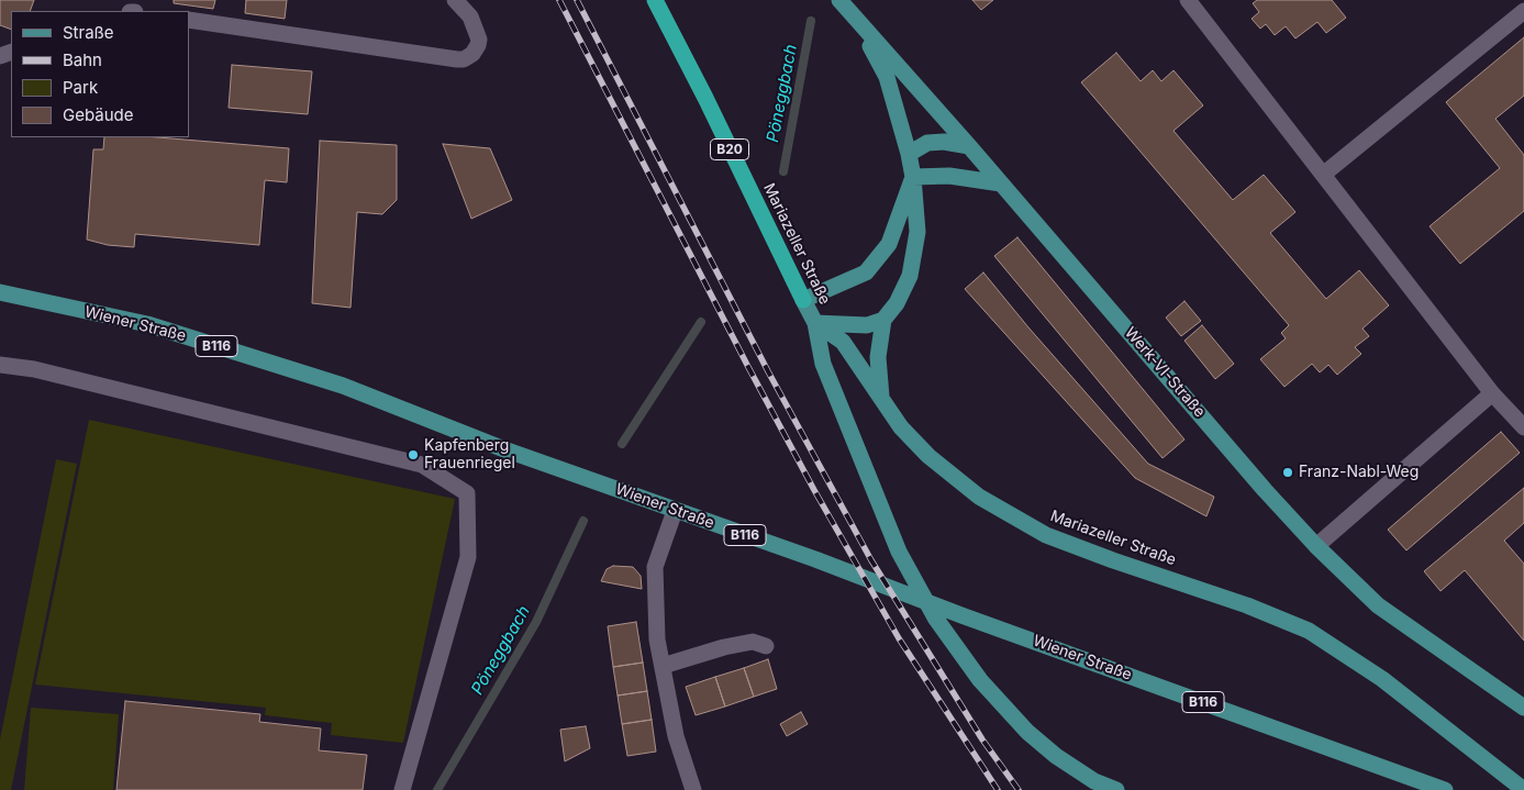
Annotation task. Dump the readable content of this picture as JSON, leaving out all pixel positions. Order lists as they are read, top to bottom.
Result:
{
  "streets": {
    "highway": ["B20", "Mariazeller Straße"],
    "main road": ["Wiener Straße", "B116", "Werk-VI-Straße"]
  },
  "water": ["Pöneggbach"],
  "places": ["Kapfenberg Frauenriegel", "Franz-Nabl-Weg"],
  "legend": [
    "Straße",
    "Bahn",
    "Park",
    "Gebäude"
  ]
}
